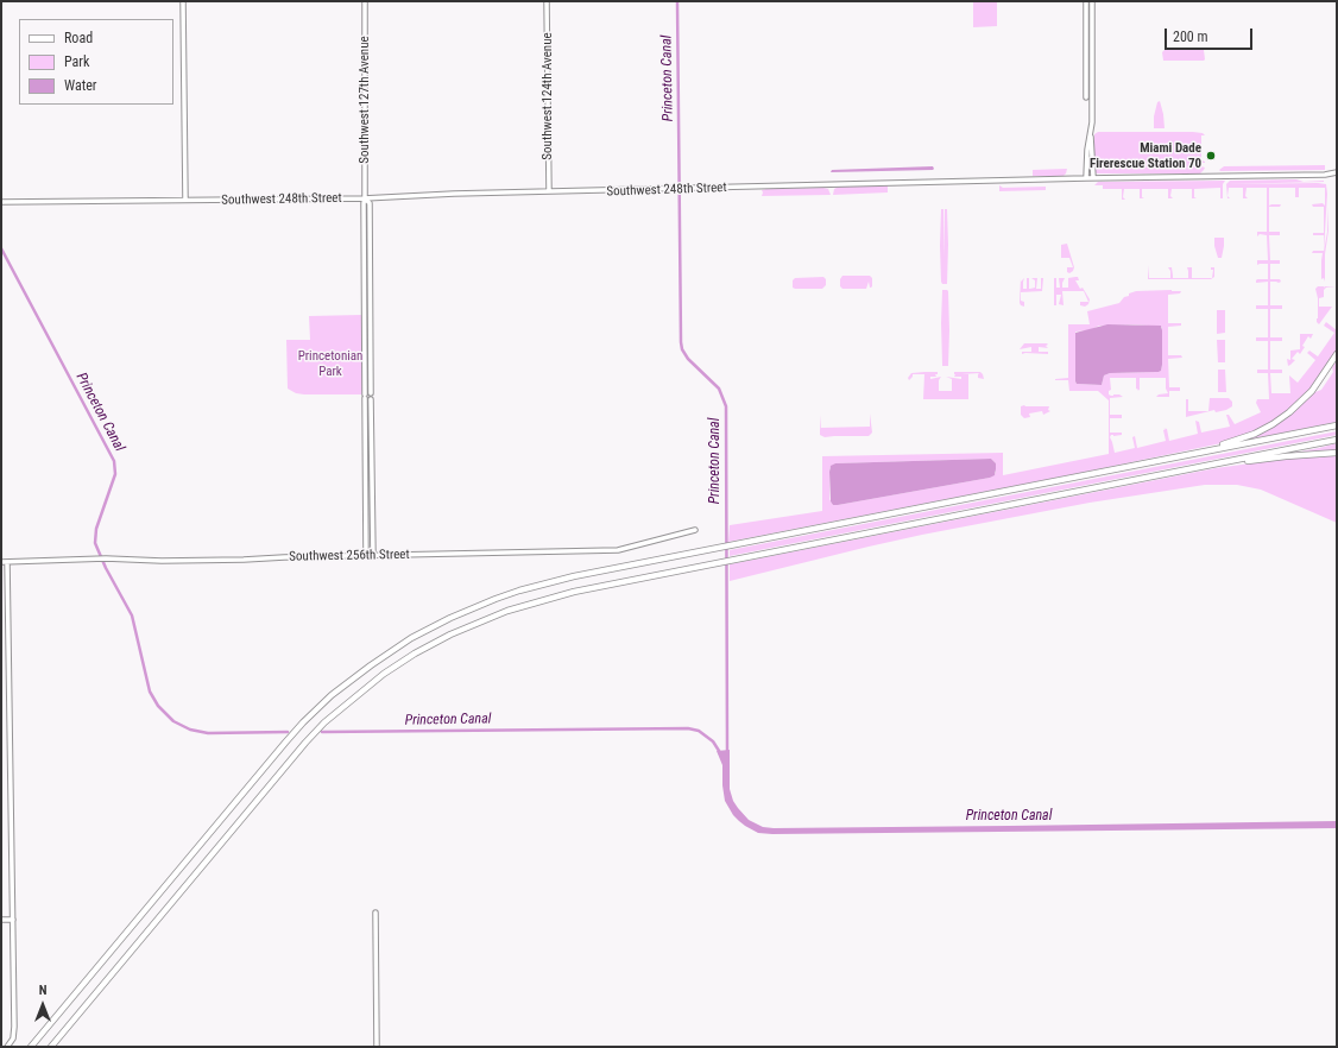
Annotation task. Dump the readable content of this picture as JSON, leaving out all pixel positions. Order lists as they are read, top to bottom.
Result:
{
  "streets": {
    "street": [
      "Southwest 124th Avenue",
      "Southwest 127th Avenue",
      "Southwest 248th Street",
      "Southwest 256th Street"
    ]
  },
  "crossings": [
    ["Southwest 124th Avenue", "Southwest 248th Street"],
    ["Southwest 127th Avenue", "Southwest 248th Street"],
    ["Southwest 127th Avenue", "Southwest 256th Street"]
  ],
  "water": ["Princeton Canal"],
  "parks": ["Princetonian Park"],
  "places": ["Miami Dade Firerescue Station 70"],
  "legend": ["Road", "Park", "Water"],
  "scale_bar": "200 m",
  "north": "top"
}
